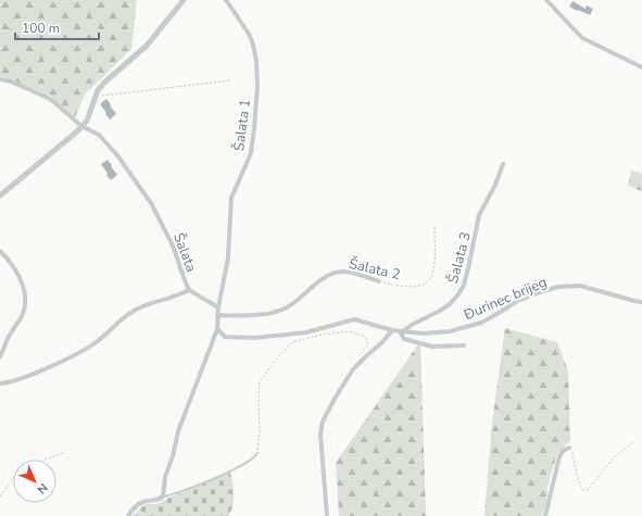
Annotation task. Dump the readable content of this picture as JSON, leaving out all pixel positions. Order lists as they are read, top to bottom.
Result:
{
  "streets": {
    "street": [
      "Šalata 1",
      "Šalata",
      "Šalata 3",
      "Šalata 2",
      "Đurinec brijeg"
    ]
  },
  "crossings": [
    ["Šalata 1", "Šalata"],
    ["Šalata 3", "Đurinec brijeg"]
  ],
  "scale_bar": "100 m",
  "north": "bottom right"
}
